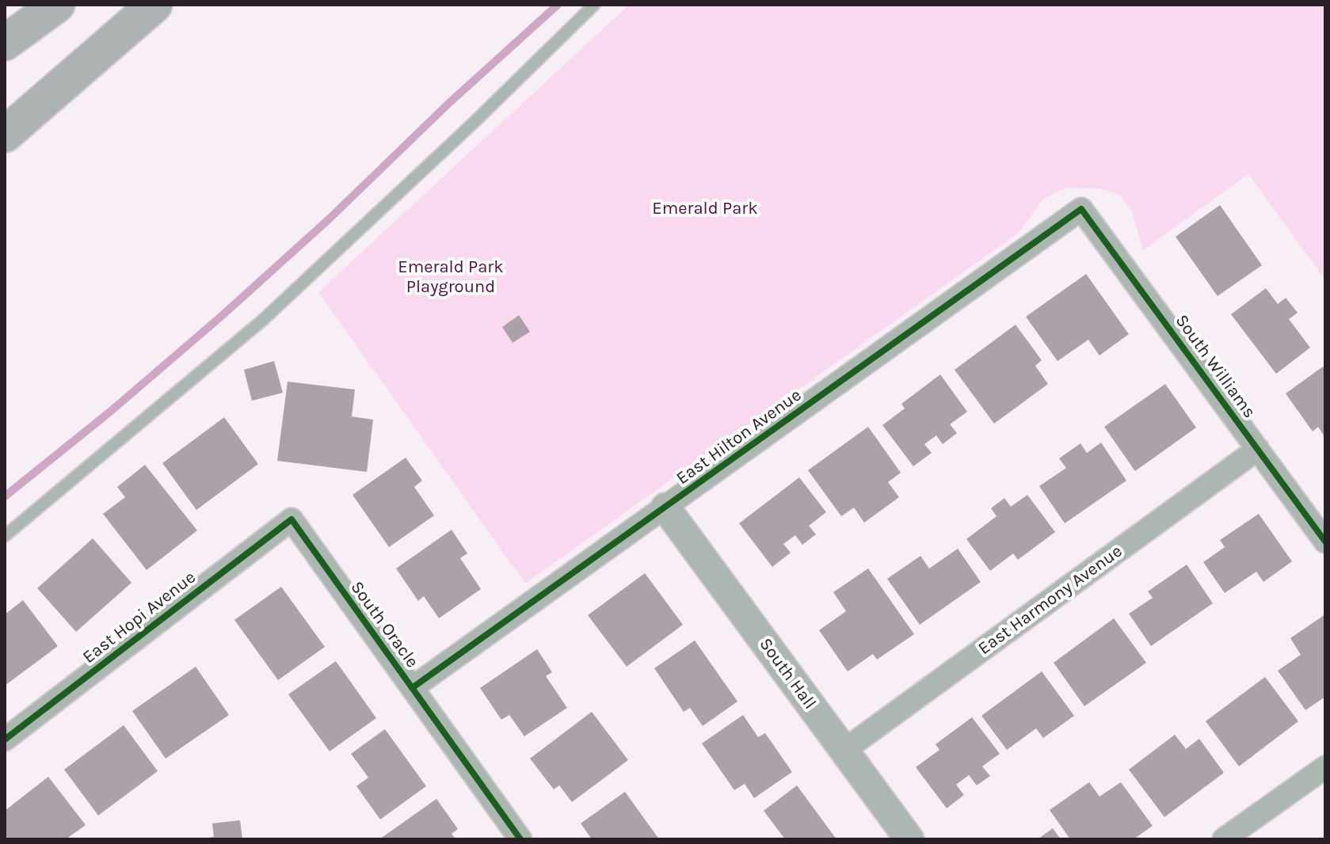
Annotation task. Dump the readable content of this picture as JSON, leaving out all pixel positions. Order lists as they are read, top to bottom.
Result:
{
  "streets": {
    "street": [
      "South Williams",
      "East Hilton Avenue",
      "East Harmony Avenue",
      "East Hopi Avenue",
      "South Oracle",
      "South Hall"
    ]
  },
  "crossings": [
    ["South Williams", "East Hilton Avenue"],
    ["South Williams", "East Harmony Avenue"],
    ["East Hilton Avenue", "South Oracle"],
    ["East Hilton Avenue", "South Hall"],
    ["East Harmony Avenue", "South Hall"],
    ["East Hopi Avenue", "South Oracle"]
  ],
  "parks": ["Emerald Park", "Emerald Park Playground"]
}
